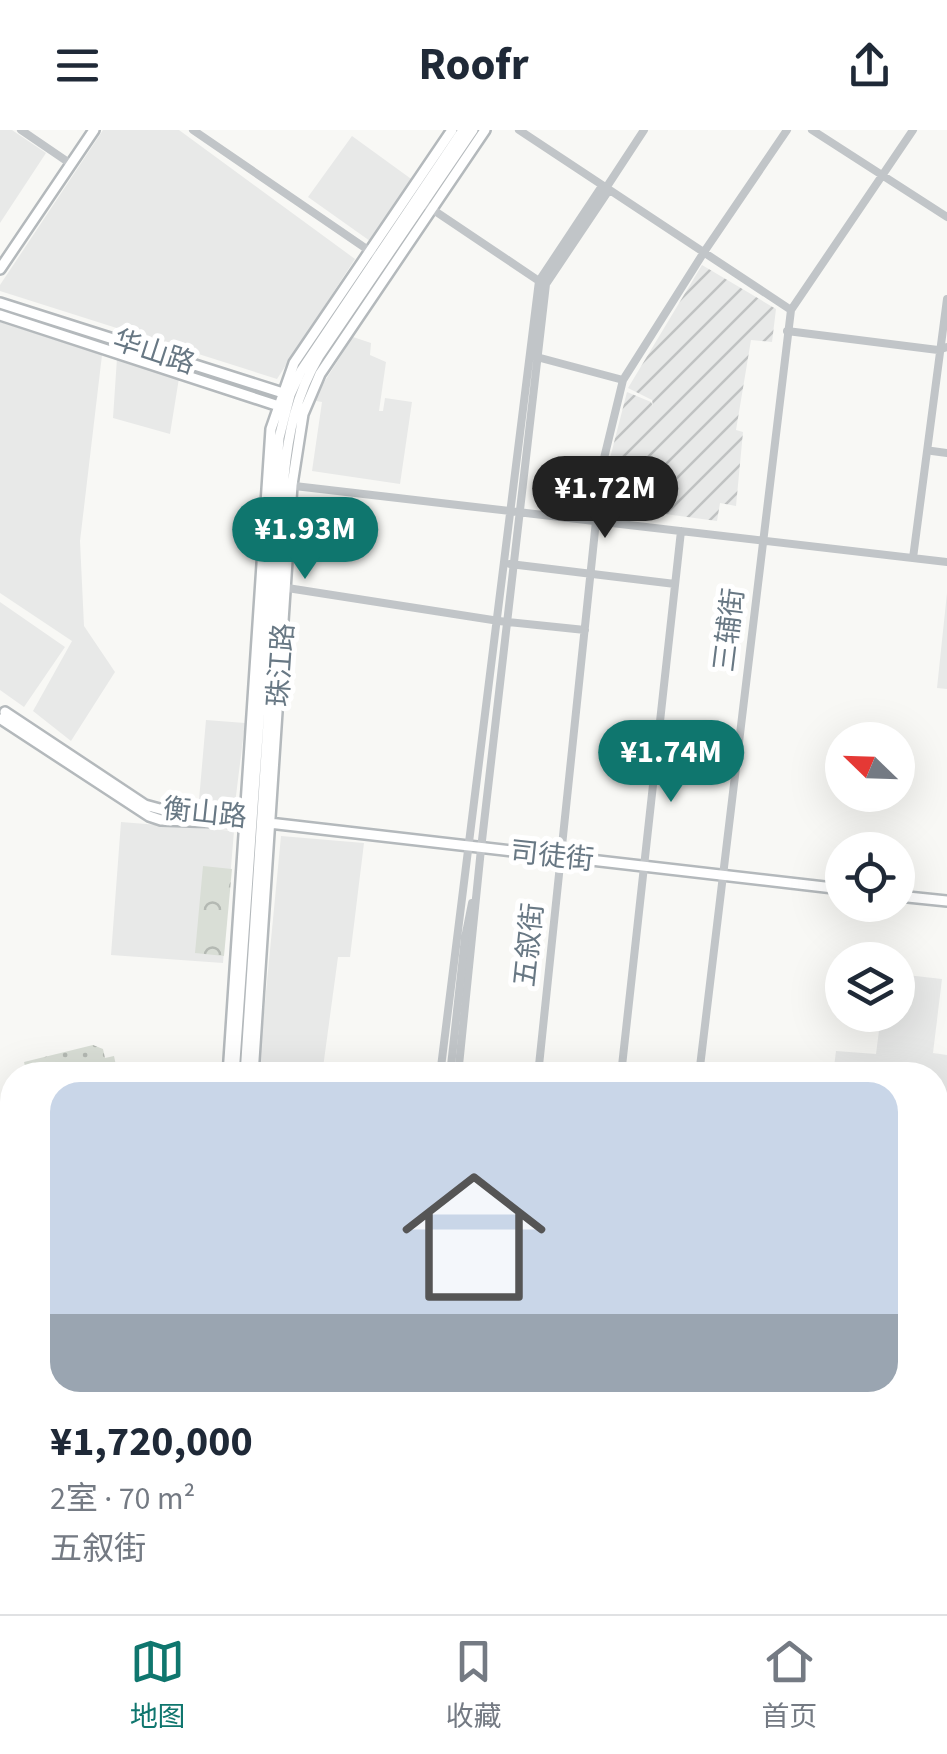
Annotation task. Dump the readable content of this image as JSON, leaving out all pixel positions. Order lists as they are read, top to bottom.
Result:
{
  "streets": {
    "main road": [
      "华山路",
      "珠江路",
      "衡山路",
      "司徒街"
    ],
    "street": ["三辅街", "五叙街"]
  },
  "crossings": [
    ["华山路", "珠江路"],
    ["三辅街", "司徒街"],
    ["珠江路", "衡山路"],
    ["珠江路", "司徒街"],
    ["衡山路", "司徒街"],
    ["司徒街", "五叙街"]
  ],
  "north": "top left",
  "page": {
    "header": "Roofr",
    "price": ["¥1.72M", "¥1.93M", "¥1.74M"],
    "list": [
      {
        "name": "¥1,720,000",
        "note": "2室 · 70 m² · 五叙街"
      }
    ],
    "tabs": ["地图", "收藏", "首页"]
  }
}
